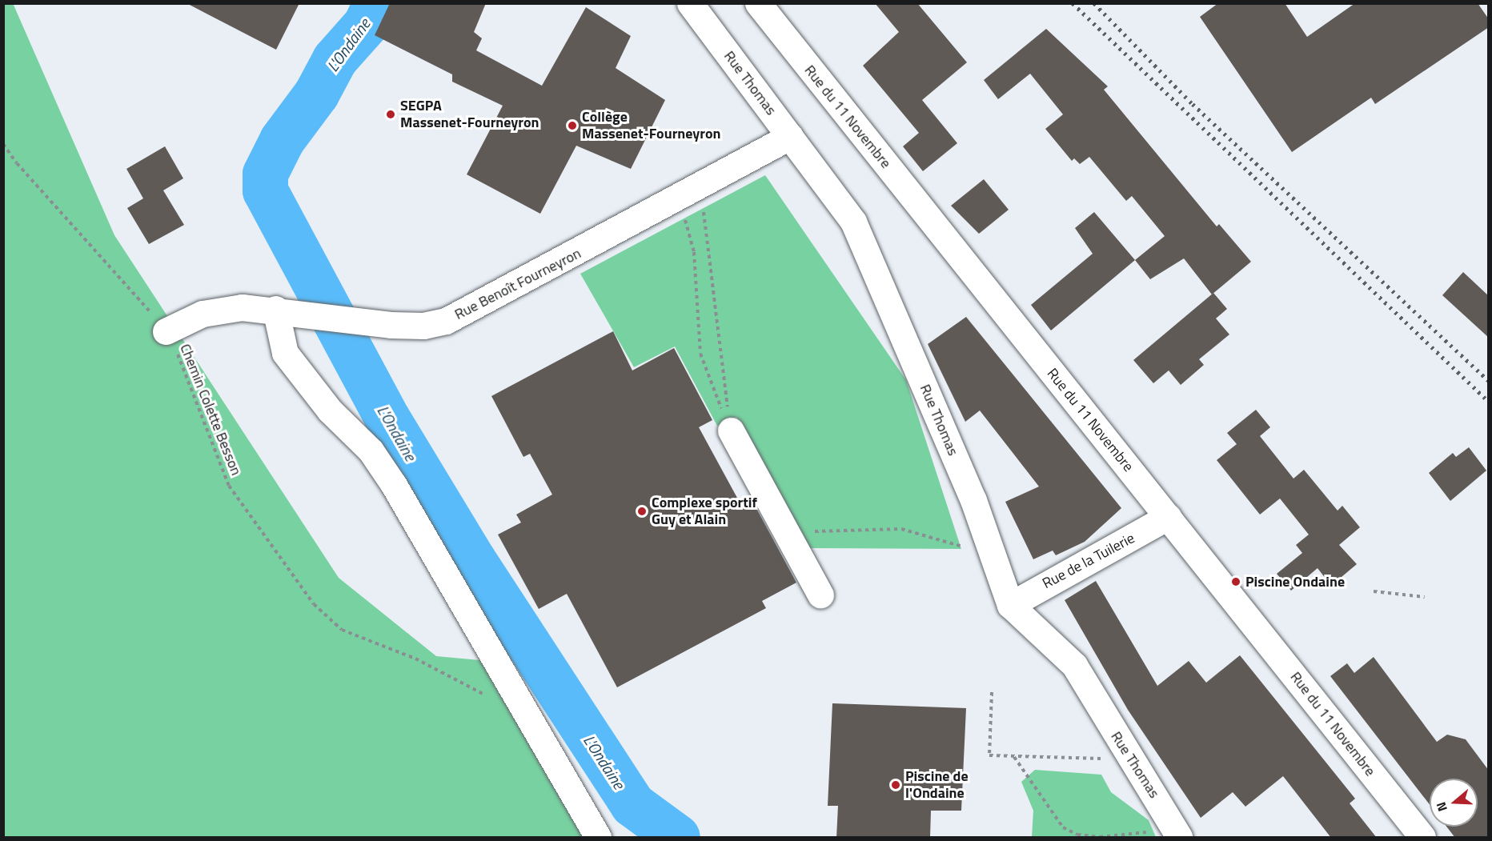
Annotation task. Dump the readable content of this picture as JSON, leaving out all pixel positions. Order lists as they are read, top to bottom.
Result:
{
  "streets": {
    "main road": [
      "Rue Thomas",
      "Rue du 11 Novembre",
      "Rue Benoît Fourneyron",
      "Rue de la Tuilerie"
    ],
    "path": ["Chemin Colette Besson"]
  },
  "crossings": [
    ["Rue Thomas", "Rue Benoît Fourneyron"],
    ["Rue Thomas", "Rue de la Tuilerie"],
    ["Rue du 11 Novembre", "Rue de la Tuilerie"],
    ["Rue Benoît Fourneyron", "Chemin Colette Besson"]
  ],
  "water": ["L'Ondaine"],
  "places": [
    "SEGPA Massenet-Fourneyron",
    "Collège Massenet-Fourneyron",
    "Complexe sportif Guy et Alain",
    "Piscine Ondaine",
    "Piscine de l'Ondaine"
  ],
  "north": "left"
}
